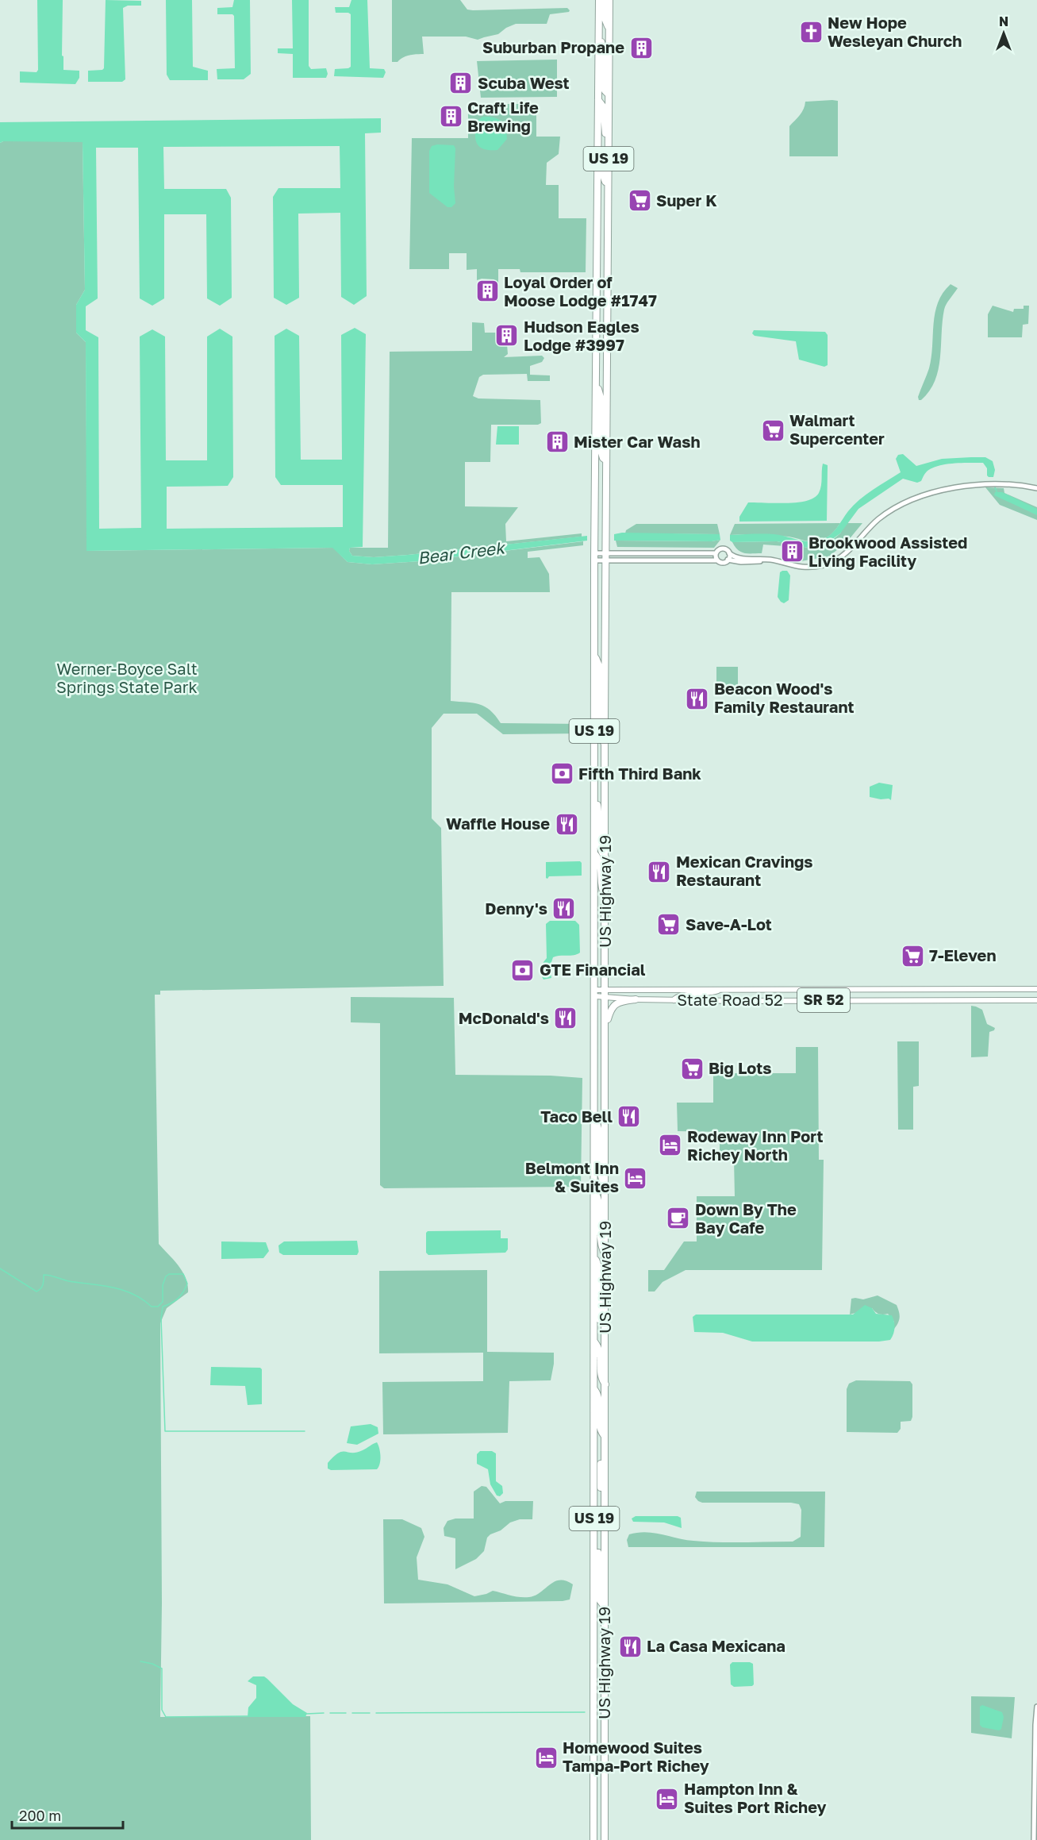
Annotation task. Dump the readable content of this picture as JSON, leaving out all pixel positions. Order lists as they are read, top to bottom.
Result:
{
  "streets": {
    "highway": ["US 19", "US Highway 19"],
    "main road": ["State Road 52", "SR 52"]
  },
  "crossings": [
    ["US Highway 19", "State Road 52"]
  ],
  "water": ["Bear Creek"],
  "parks": ["Werner-Boyce Salt Springs State Park"],
  "places": {
    "church": ["New Hope Wesleyan Church"],
    "building": [
      "Suburban Propane",
      "Scuba West",
      "Craft Life Brewing",
      "Loyal Order of Moose Lodge #1747",
      "Hudson Eagles Lodge #3997",
      "Mister Car Wash",
      "Brookwood Assisted Living Facility"
    ],
    "supermarket": [
      "Super K",
      "Walmart Supercenter",
      "Save-A-Lot",
      "7-Eleven",
      "Big Lots"
    ],
    "restaurant": [
      "Beacon Wood's Family Restaurant",
      "Waffle House",
      "Mexican Cravings Restaurant",
      "Denny's",
      "McDonald's",
      "Taco Bell",
      "La Casa Mexicana"
    ],
    "bank": ["Fifth Third Bank", "GTE Financial"],
    "hotel": [
      "Rodeway Inn Port Richey North",
      "Belmont Inn & Suites",
      "Homewood Suites Tampa-Port Richey",
      "Hampton Inn & Suites Port Richey"
    ],
    "cafe": ["Down By The Bay Cafe"]
  },
  "scale_bar": "200 m",
  "north": "top"
}
